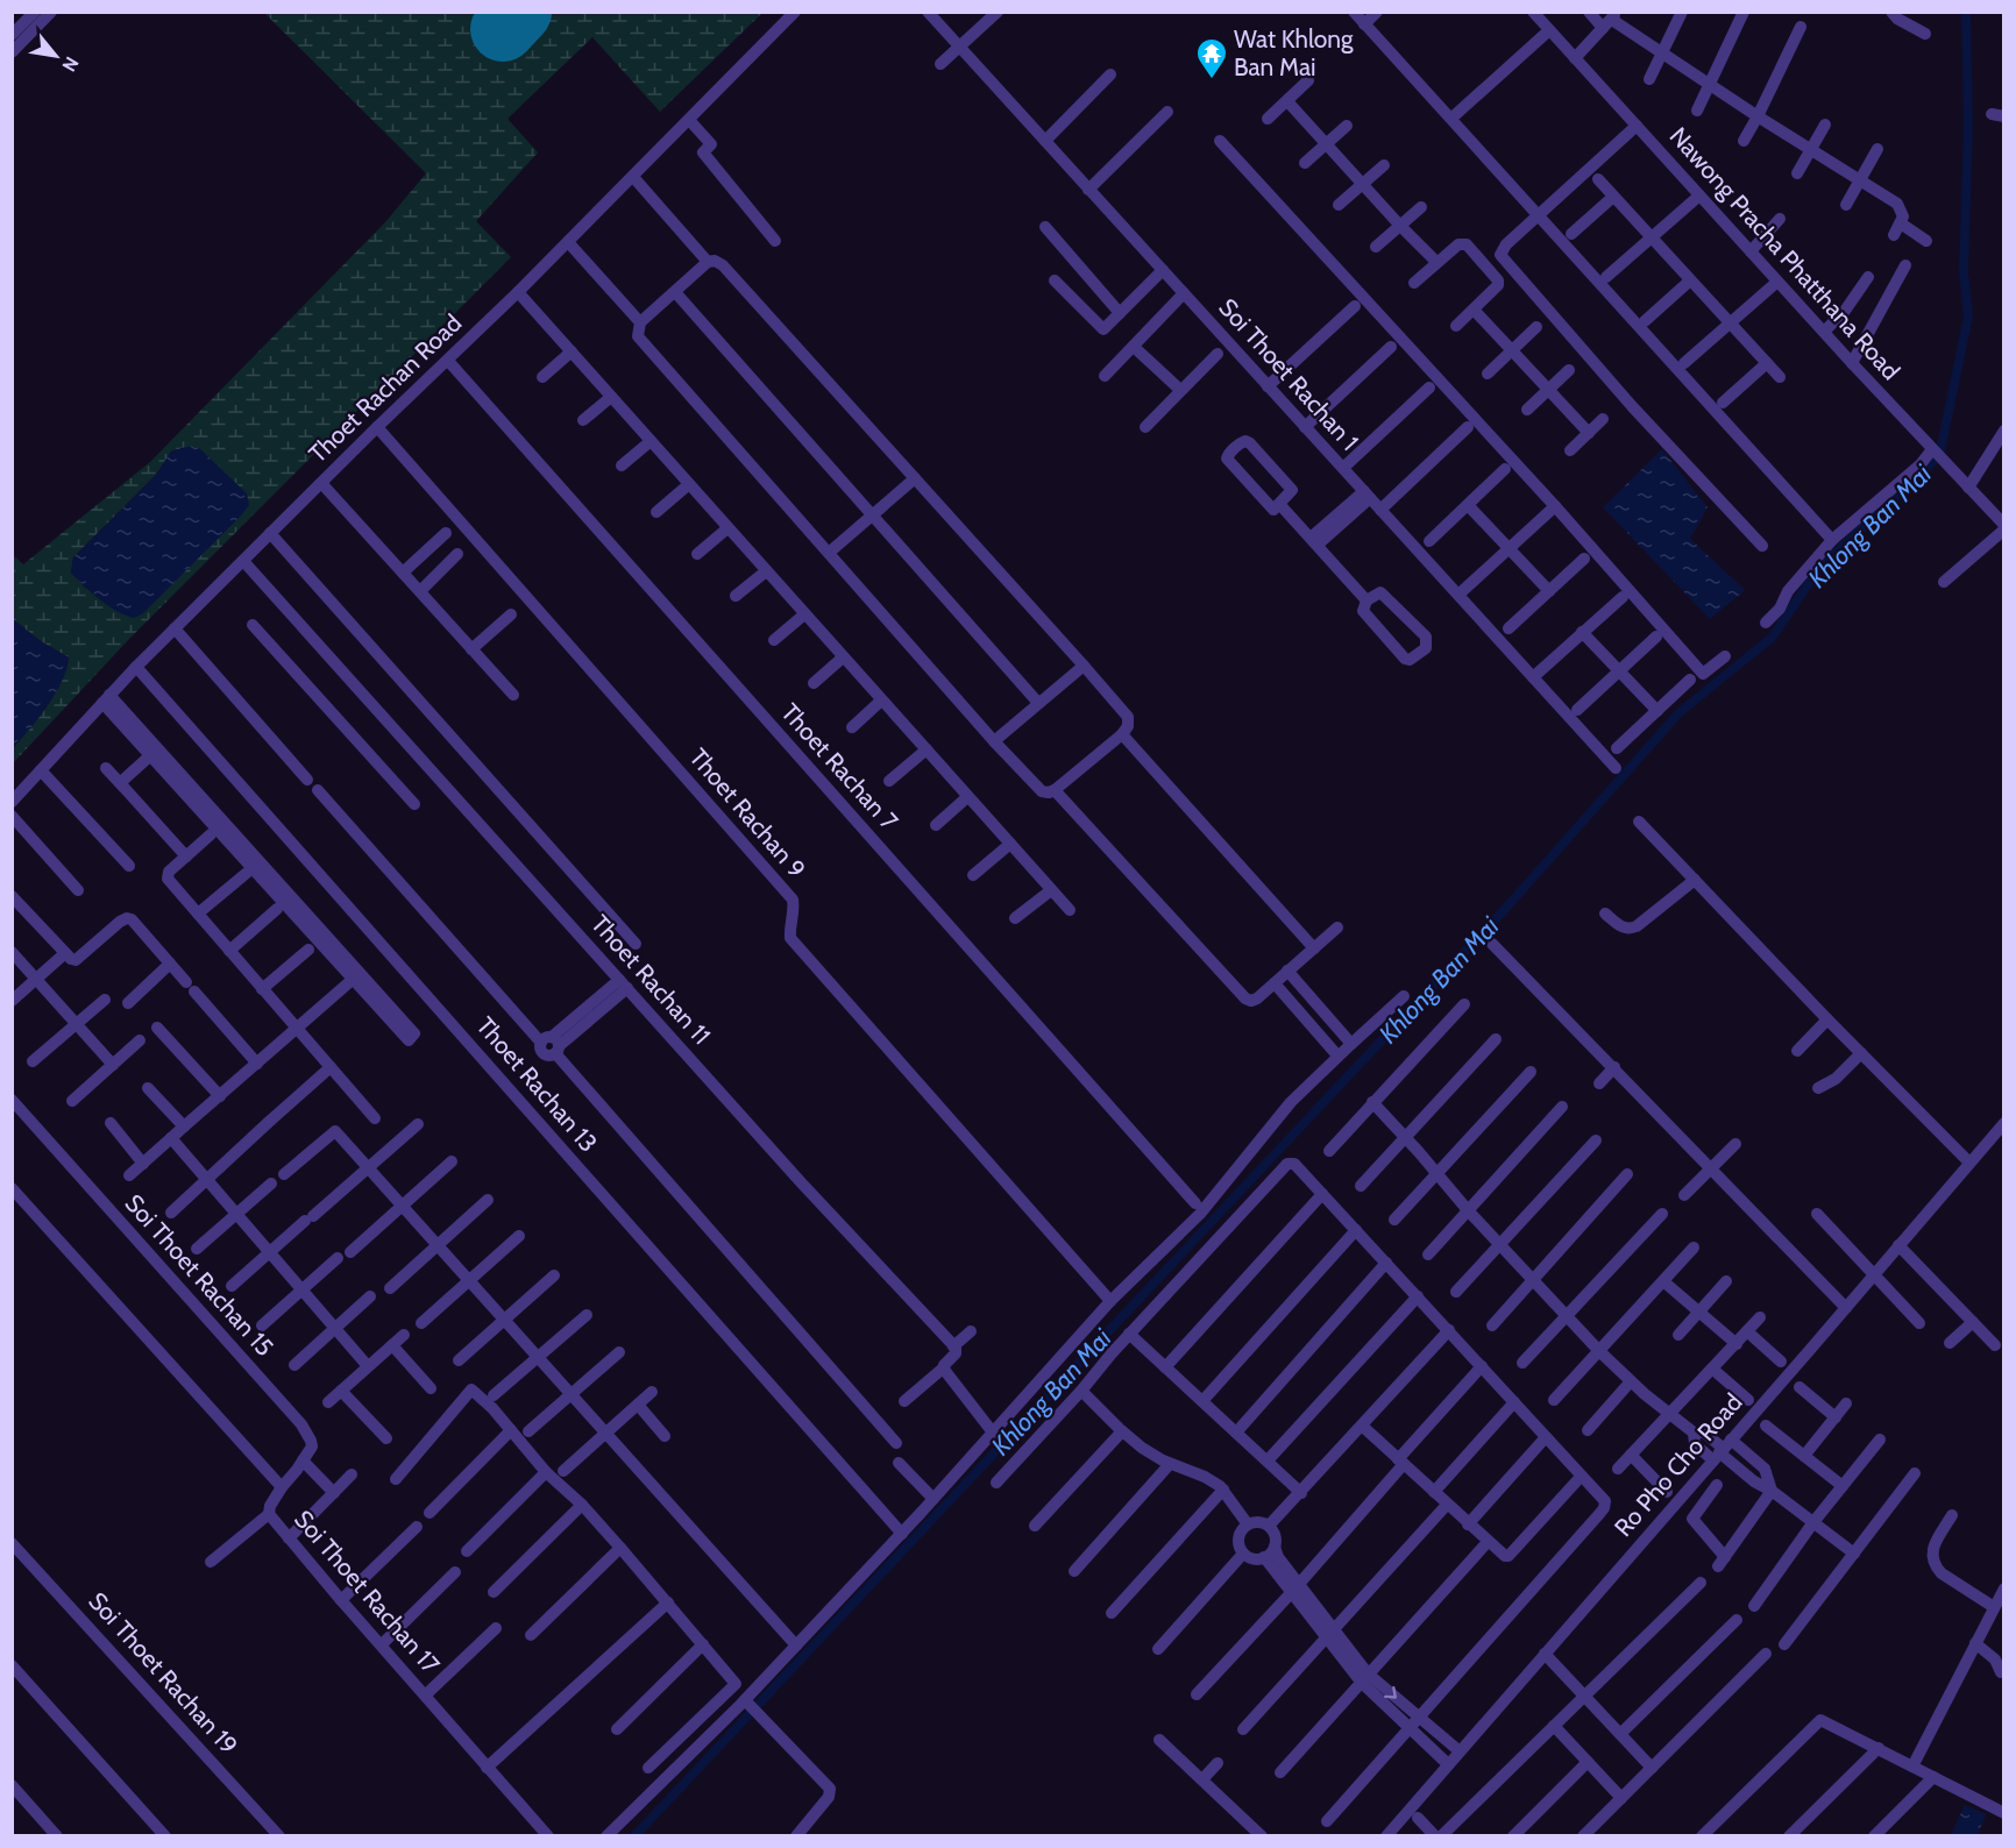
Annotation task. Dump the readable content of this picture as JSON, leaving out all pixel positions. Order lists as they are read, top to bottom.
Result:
{
  "streets": {
    "street": [
      "Nawong Pracha Phatthana Road",
      "Soi Thoet Rachan 1",
      "Thoet Rachan Road",
      "Thoet Rachan 7",
      "Thoet Rachan 9",
      "Thoet Rachan 11",
      "Thoet Rachan 13",
      "Soi Thoet Rachan 15",
      "Ro Pho Cho Road",
      "Soi Thoet Rachan 17",
      "Soi Thoet Rachan 19"
    ]
  },
  "crossings": [
    ["Thoet Rachan Road", "Thoet Rachan 7"],
    ["Thoet Rachan Road", "Thoet Rachan 9"],
    ["Thoet Rachan Road", "Thoet Rachan 11"],
    ["Thoet Rachan Road", "Thoet Rachan 13"]
  ],
  "water": ["Khlong Ban Mai"],
  "places": {
    "temple": ["Wat Khlong Ban Mai"]
  },
  "north": "bottom right"
}
